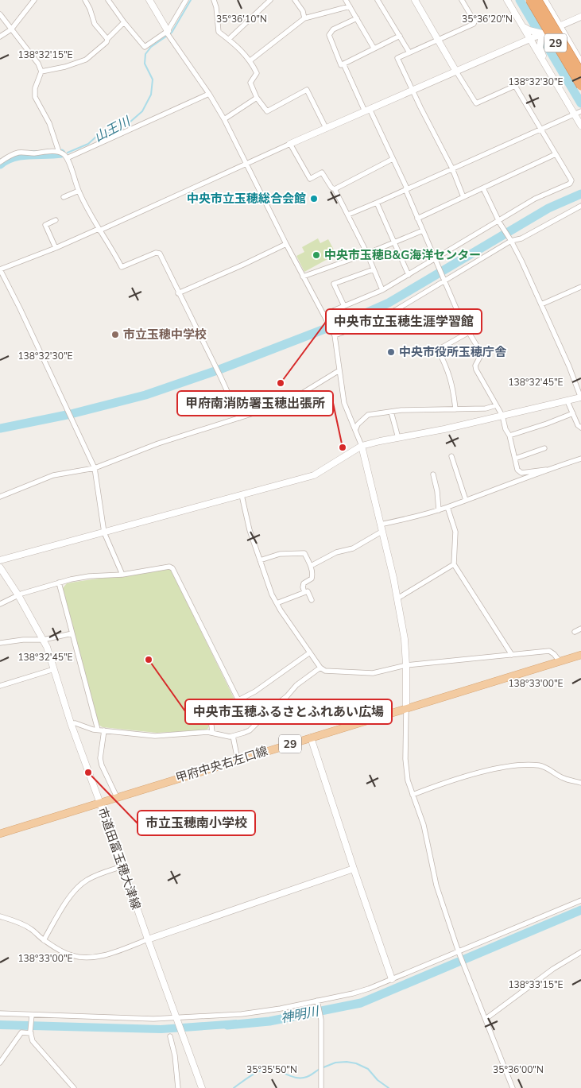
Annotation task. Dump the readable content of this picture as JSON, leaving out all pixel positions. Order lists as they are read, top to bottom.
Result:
{
  "streets": {
    "highway": ["29"],
    "main road": ["甲府中央右左口線"],
    "street": ["市道田富玉穂大津線"]
  },
  "crossings": [
    ["甲府中央右左口線", "市道田富玉穂大津線"]
  ],
  "water": ["山王川", "神明川"],
  "places": [
    "中央市立玉穂総合会館",
    "中央市玉穂B&G海洋センター",
    "市立玉穂中学校",
    "中央市役所玉穂庁舎",
    "中央市立玉穂生涯学習館",
    "甲府南消防署玉穂出張所",
    "中央市玉穂ふるさとふれあい広場",
    "市立玉穂南小学校"
  ],
  "coordinates": [
    "35°36'10\"N",
    "35°36'20\"N",
    "138°32'15\"E",
    "138°32'30\"E",
    "138°32'45\"E",
    "138°33'00\"E",
    "138°33'15\"E",
    "35°35'50\"N",
    "35°36'00\"N"
  ]
}
